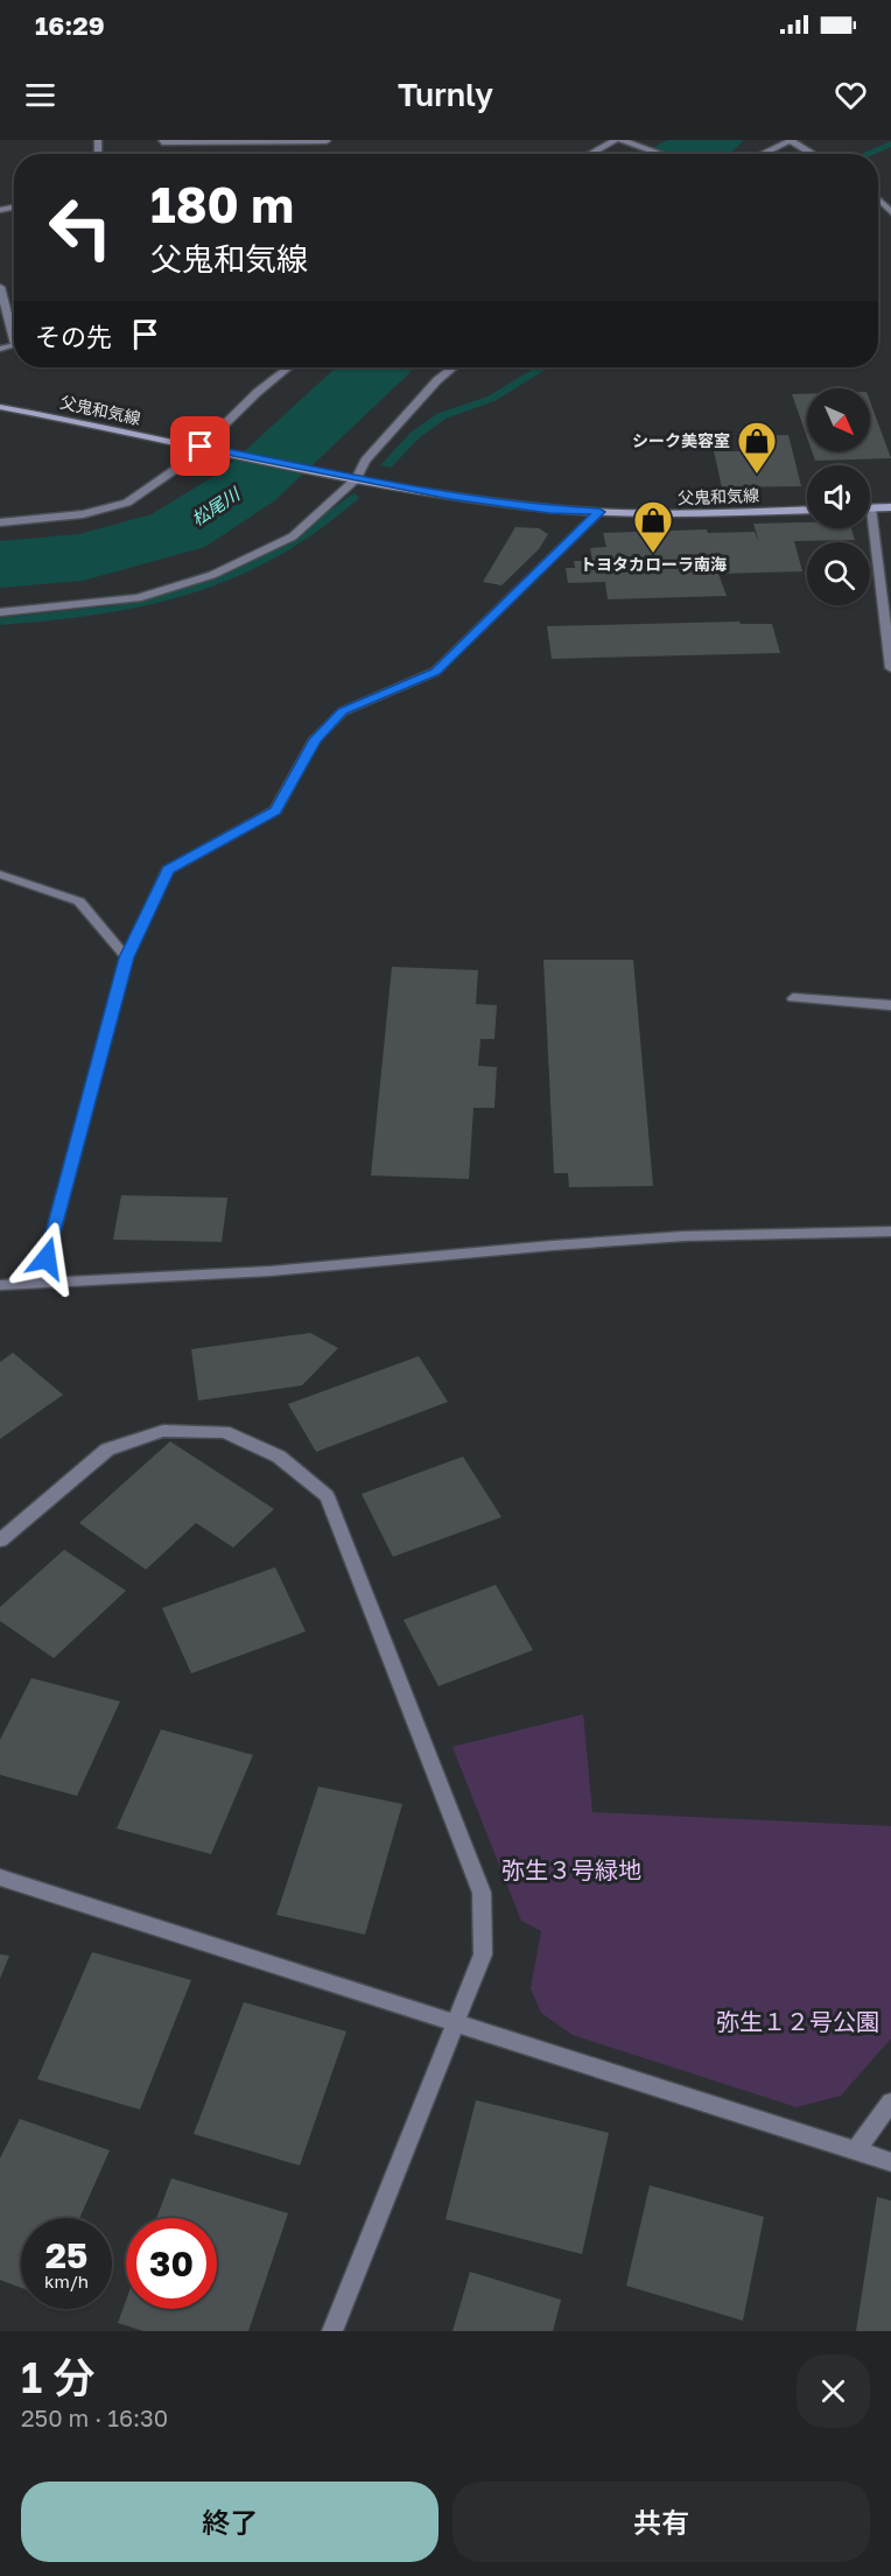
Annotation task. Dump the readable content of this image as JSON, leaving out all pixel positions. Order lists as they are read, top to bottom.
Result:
{
  "streets": {
    "main road": ["父鬼和気線"]
  },
  "water": ["松尾川"],
  "parks": ["弥生３号緑地", "弥生１２号公園"],
  "places": {
    "shop": ["シーク美容室", "トヨタカローラ南海"]
  },
  "north": "bottom right",
  "page": {
    "status": "16:29",
    "header": "Turnly",
    "turn": ["180 m", "父鬼和気線"],
    "then": "その先",
    "speed": "25 km/h",
    "limit": "30",
    "heading": ["1 分", "250 m · 16:30"],
    "buttons": ["終了", "共有"]
  }
}
